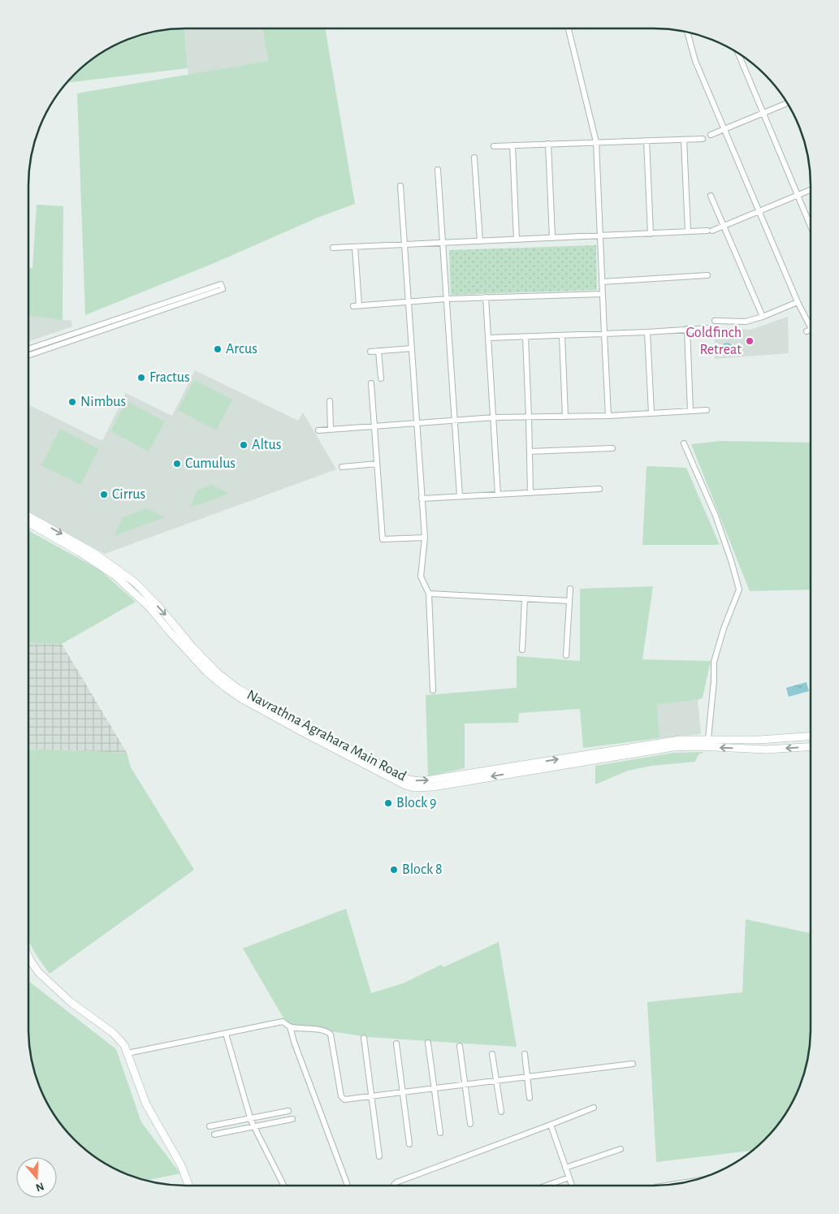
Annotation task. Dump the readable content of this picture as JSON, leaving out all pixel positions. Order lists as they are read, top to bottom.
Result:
{
  "streets": {
    "street": ["Navrathna Agrahara Main Road"]
  },
  "places": [
    "Goldfinch Retreat",
    "Arcus",
    "Fractus",
    "Nimbus",
    "Altus",
    "Cumulus",
    "Cirrus",
    "Block 9",
    "Block 8"
  ],
  "north": "bottom"
}
